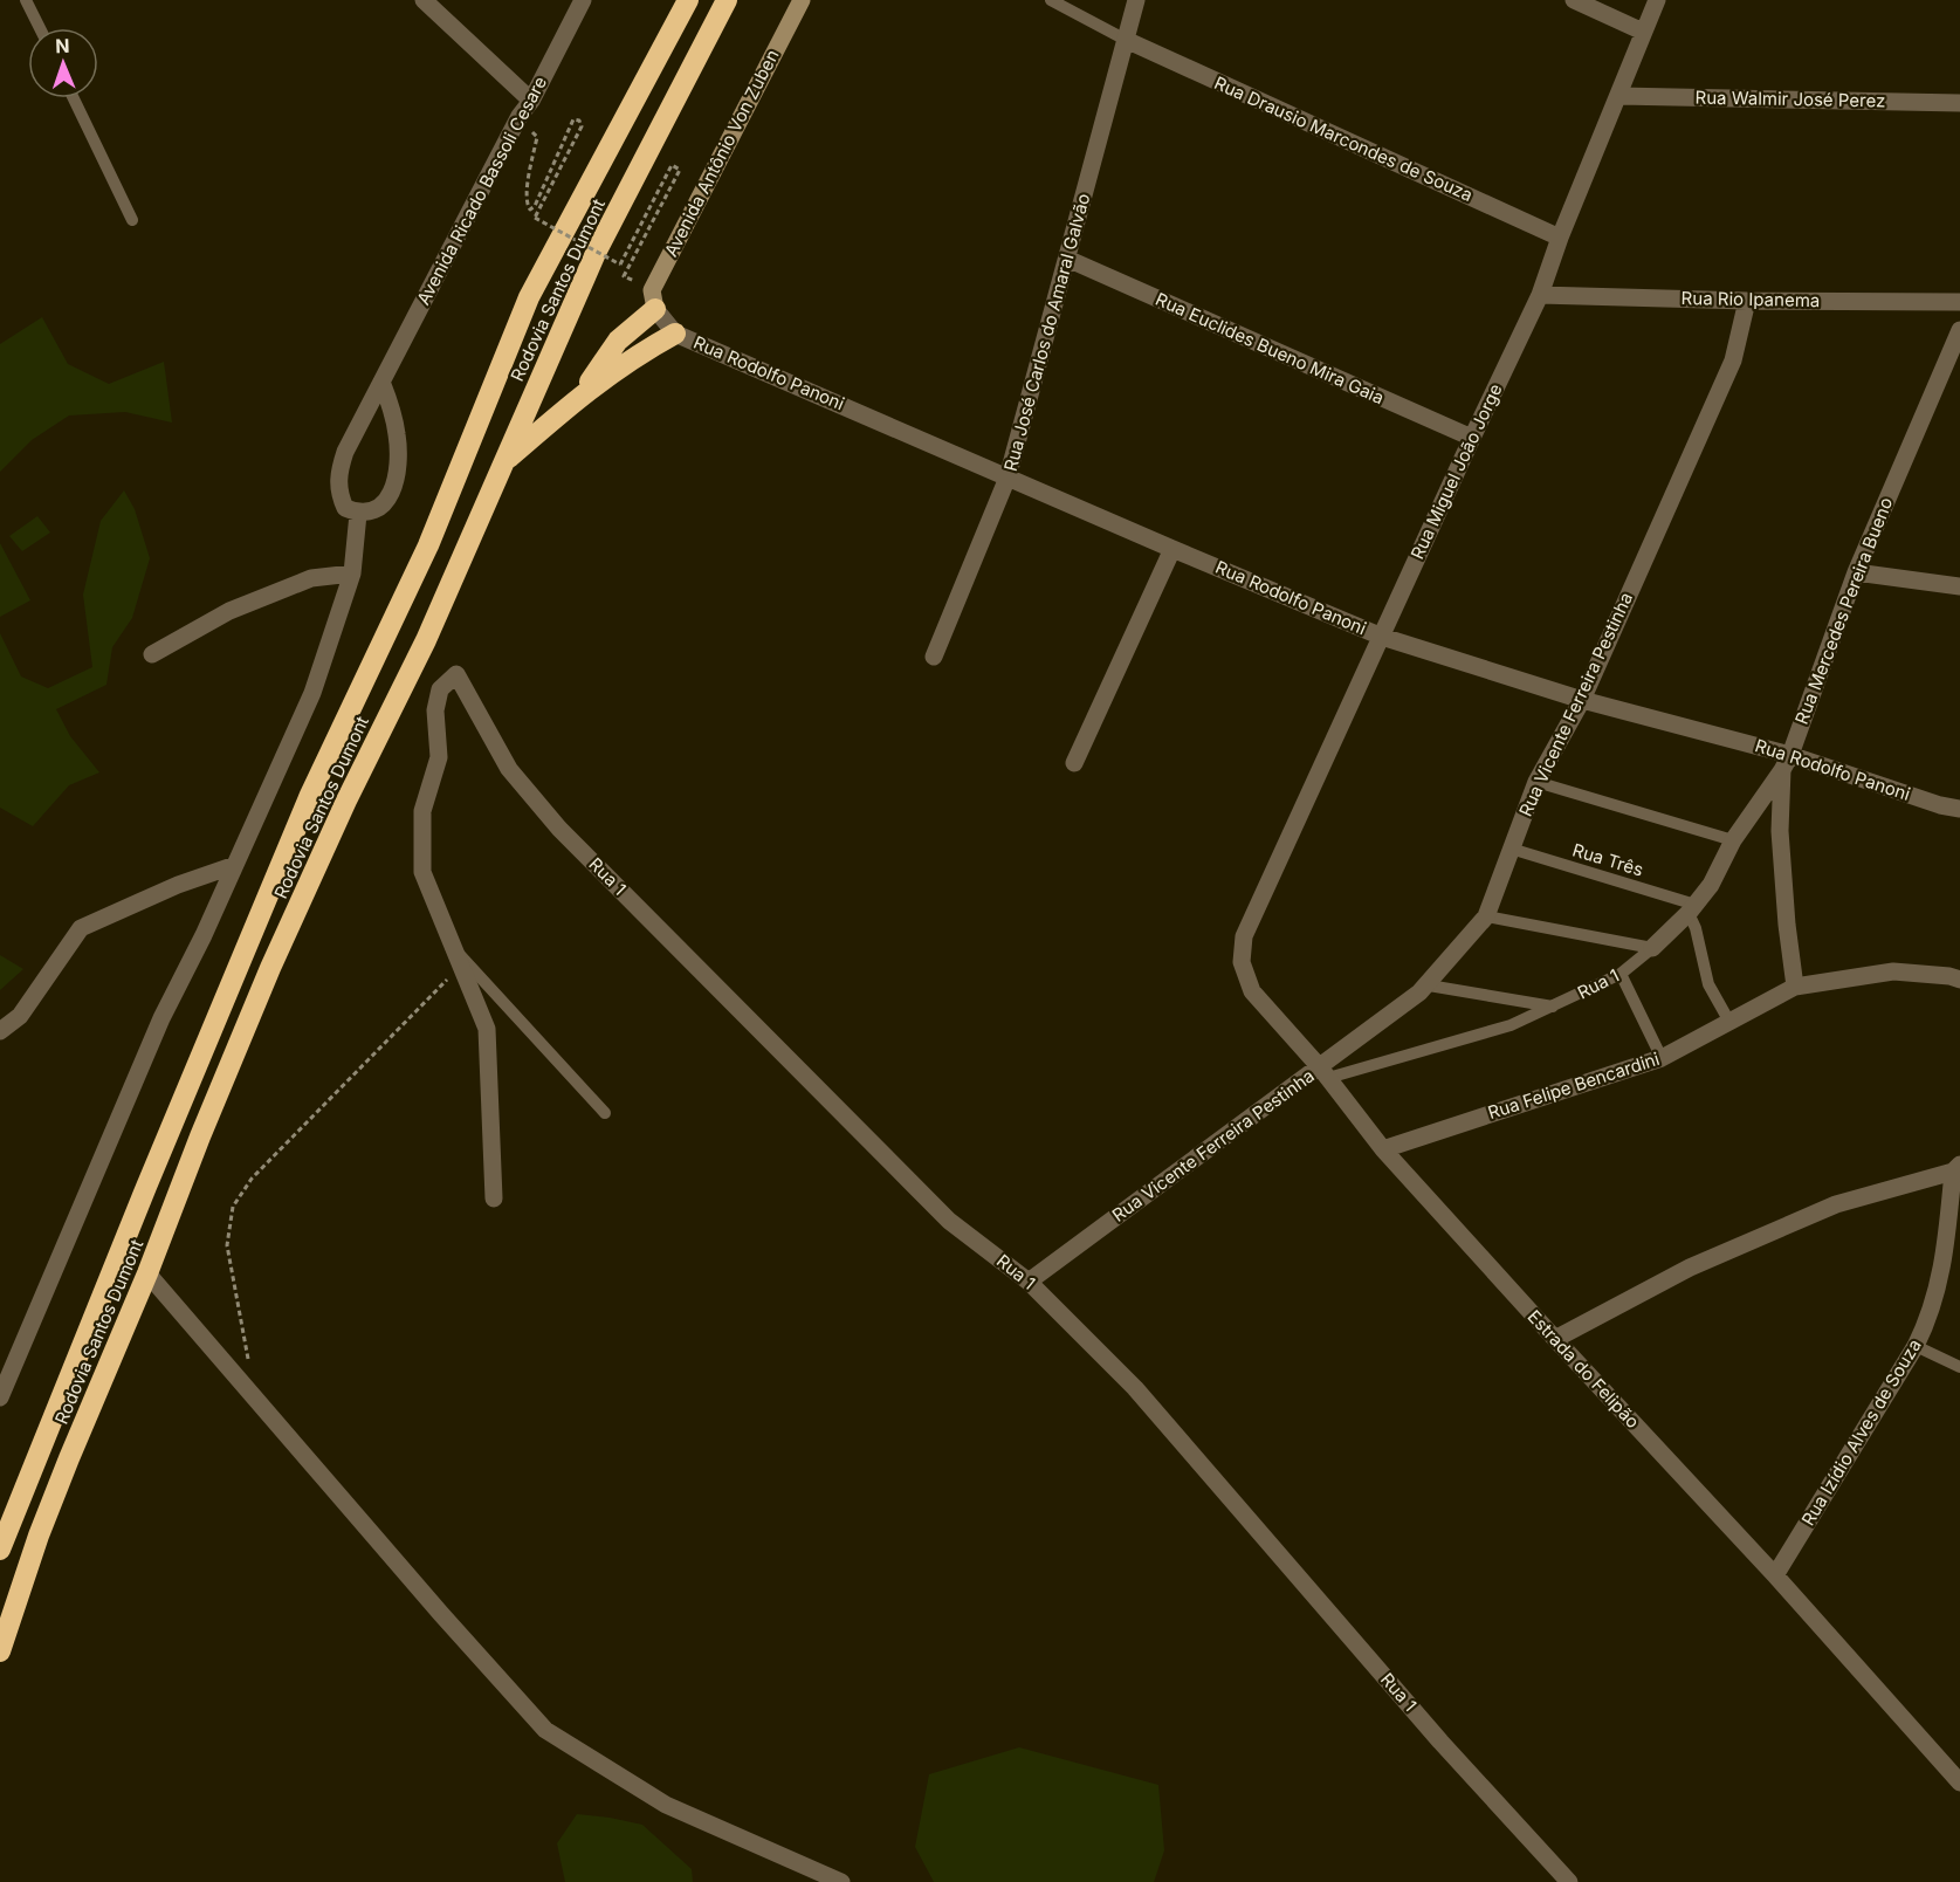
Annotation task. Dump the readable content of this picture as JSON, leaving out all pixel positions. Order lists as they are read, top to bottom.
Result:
{
  "streets": {
    "highway": ["Rodovia Santos Dumont"],
    "street": [
      "Rua Walmir José Perez",
      "Rua Drausio Marcondes de Souza",
      "Avenida Antônio Von Zuben",
      "Avenida Ricado Bassoli Cesare",
      "Rua Rio Ipanema",
      "Rua José Carlos do Amaral Galvão",
      "Rua Euclides Bueno Mira Gaia",
      "Rua Rodolfo Panoni",
      "Rua Miguel João Jorge",
      "Rua Mercedes Pereira Bueno",
      "Rua Vicente Ferreira Pestinha",
      "Rua 1",
      "Rua Felipe Bencardini",
      "Estrada do Felipão",
      "Rua Izídio Alves de Souza"
    ],
    "lane": ["Rua Três"]
  },
  "crossings": [
    ["Rua Walmir José Perez", "Rua Miguel João Jorge"],
    ["Rua Drausio Marcondes de Souza", "Rua José Carlos do Amaral Galvão"],
    ["Rua Drausio Marcondes de Souza", "Rua Miguel João Jorge"],
    ["Avenida Antônio Von Zuben", "Rua Rodolfo Panoni"],
    ["Rua Rio Ipanema", "Rua Miguel João Jorge"],
    ["Rua Rio Ipanema", "Rua Vicente Ferreira Pestinha"],
    ["Rua José Carlos do Amaral Galvão", "Rua Euclides Bueno Mira Gaia"],
    ["Rua José Carlos do Amaral Galvão", "Rua Rodolfo Panoni"],
    ["Rua Euclides Bueno Mira Gaia", "Rua Miguel João Jorge"],
    ["Rua Rodolfo Panoni", "Rua Miguel João Jorge"],
    ["Rua Rodolfo Panoni", "Rua Mercedes Pereira Bueno"],
    ["Rua Rodolfo Panoni", "Rua Vicente Ferreira Pestinha"],
    ["Rua Rodolfo Panoni", "Rua 1"],
    ["Rua Miguel João Jorge", "Estrada do Felipão"],
    ["Rua Mercedes Pereira Bueno", "Rua 1"],
    ["Rua Mercedes Pereira Bueno", "Rua Felipe Bencardini"],
    ["Rua Vicente Ferreira Pestinha", "Rua Três"],
    ["Rua Vicente Ferreira Pestinha", "Rua 1"],
    ["Rua Vicente Ferreira Pestinha", "Estrada do Felipão"],
    ["Rua Três", "Rua 1"],
    ["Rua 1", "Estrada do Felipão"],
    ["Rua Felipe Bencardini", "Estrada do Felipão"],
    ["Estrada do Felipão", "Rua Izídio Alves de Souza"]
  ],
  "north": "top"
}
